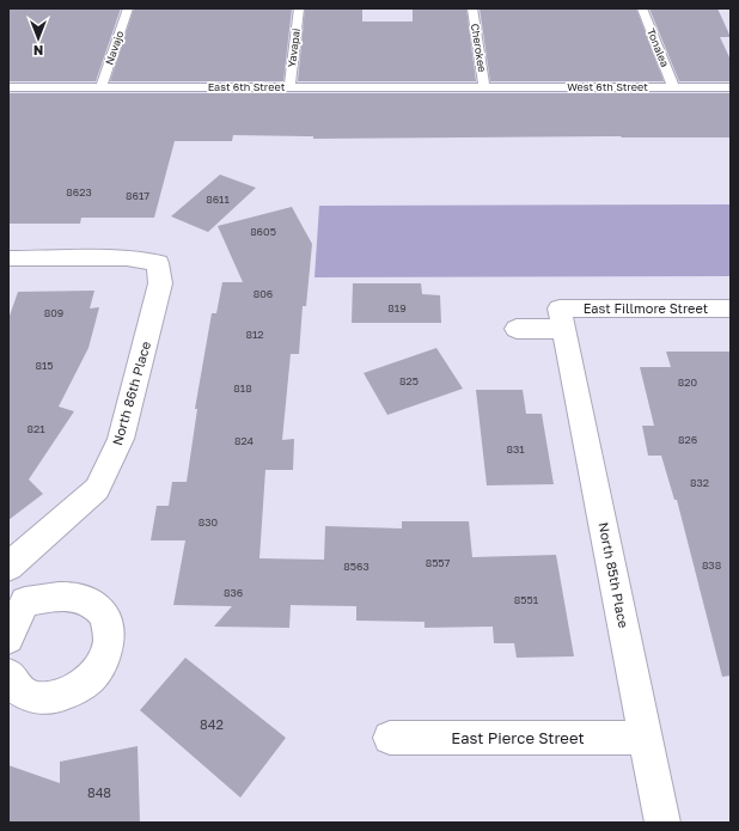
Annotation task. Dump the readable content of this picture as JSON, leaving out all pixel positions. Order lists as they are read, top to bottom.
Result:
{
  "streets": {
    "street": [
      "East Fillmore Street",
      "North 86th Place",
      "North 85th Place",
      "East Pierce Street"
    ],
    "lane": [
      "Navajo",
      "Yavapai",
      "Cherokee",
      "Tonalea",
      "East 6th Street",
      "West 6th Street"
    ]
  },
  "crossings": [
    ["Navajo", "East 6th Street"],
    ["Yavapai", "East 6th Street"],
    ["Cherokee", "East 6th Street"],
    ["Cherokee", "West 6th Street"],
    ["Tonalea", "West 6th Street"],
    ["East 6th Street", "West 6th Street"],
    ["East Fillmore Street", "North 85th Place"],
    ["North 85th Place", "East Pierce Street"]
  ],
  "house_numbers": [
    "8623",
    "8617",
    "8611",
    "8605",
    "806",
    "819",
    "809",
    "812",
    "815",
    "825",
    "820",
    "818",
    "821",
    "826",
    "824",
    "831",
    "832",
    "830",
    "8557",
    "838",
    "8563",
    "836",
    "8551",
    "842",
    "848"
  ],
  "north": "bottom"
}
